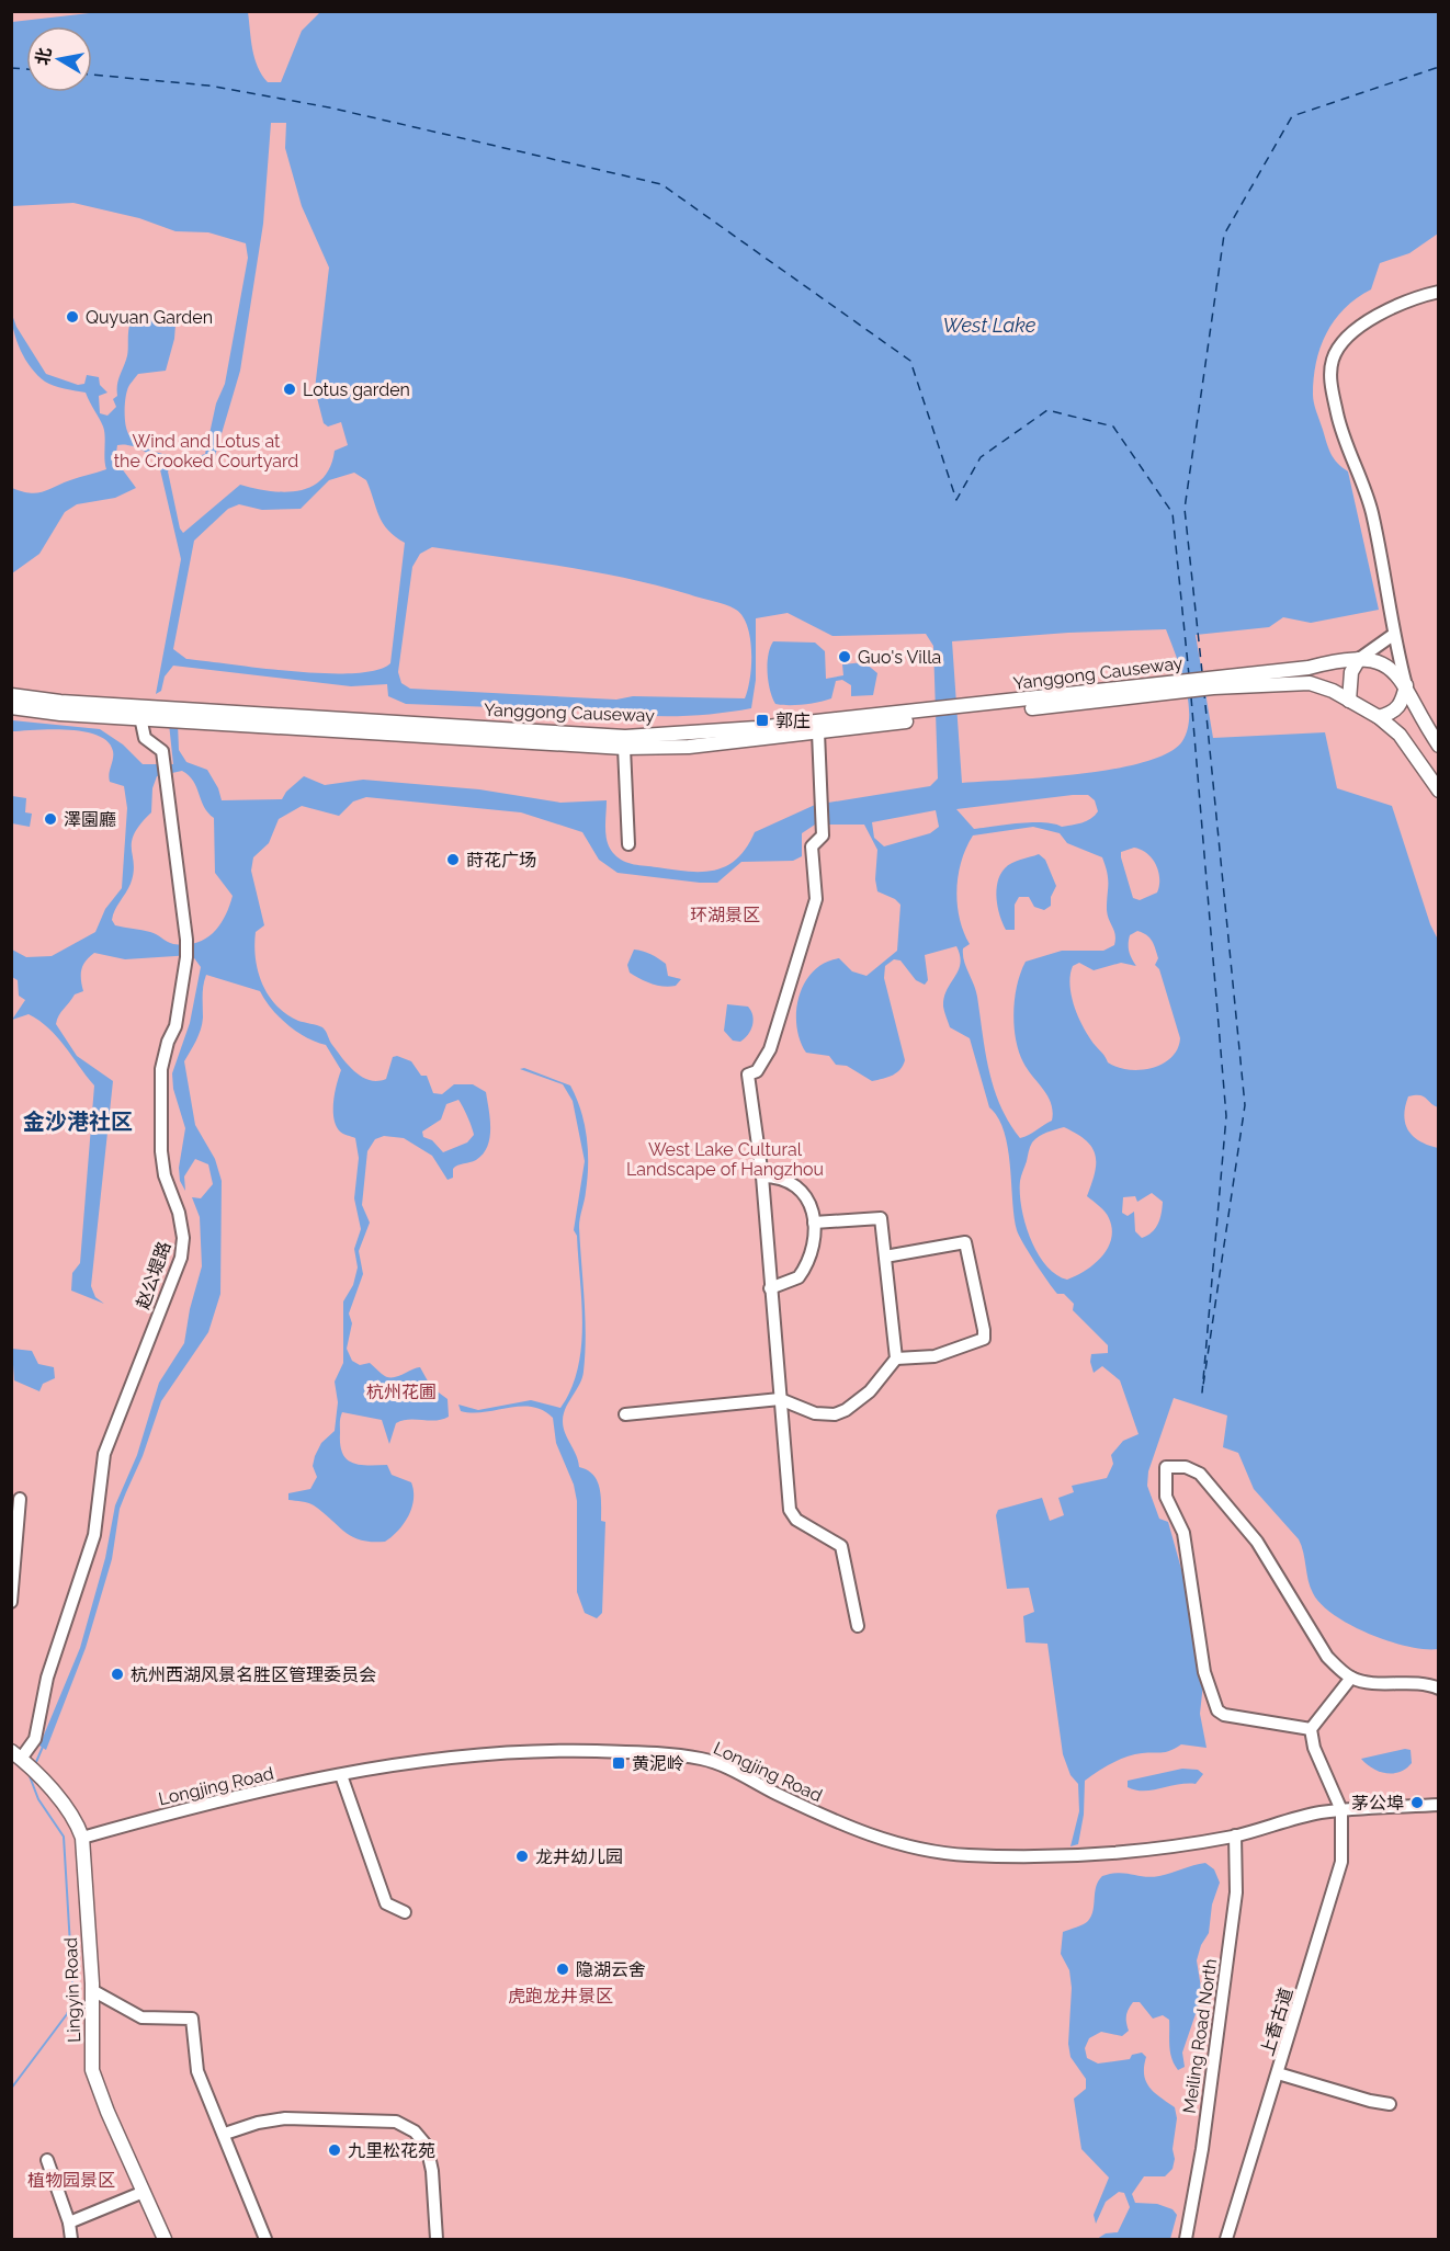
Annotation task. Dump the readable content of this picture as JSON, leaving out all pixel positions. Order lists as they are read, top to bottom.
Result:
{
  "streets": {
    "main road": ["Yanggong Causeway", "Lingyin Road"],
    "street": [
      "赵公堤路",
      "Longjing Road",
      "上香古道",
      "Meiling Road North"
    ]
  },
  "crossings": [
    ["Yanggong Causeway", "赵公堤路"],
    ["赵公堤路", "Lingyin Road"],
    ["Longjing Road", "Lingyin Road"],
    ["Longjing Road", "上香古道"],
    ["Longjing Road", "Meiling Road North"]
  ],
  "districts": ["金沙港社区"],
  "water": ["West Lake"],
  "parks": [
    "Wind and Lotus at the Crooked Courtyard",
    "环湖景区",
    "West Lake Cultural Landscape of Hangzhou",
    "杭州花圃",
    "虎跑龙井景区",
    "植物园景区"
  ],
  "places": {
    "other": [
      "Quyuan Garden",
      "Lotus garden",
      "Guo's Villa",
      "澤園廳",
      "莳花广场",
      "杭州西湖风景名胜区管理委员会",
      "茅公埠",
      "龙井幼儿园",
      "隐湖云舍",
      "九里松花苑"
    ],
    "transit": ["郭庄", "黄泥岭"]
  },
  "north": "left"
}
